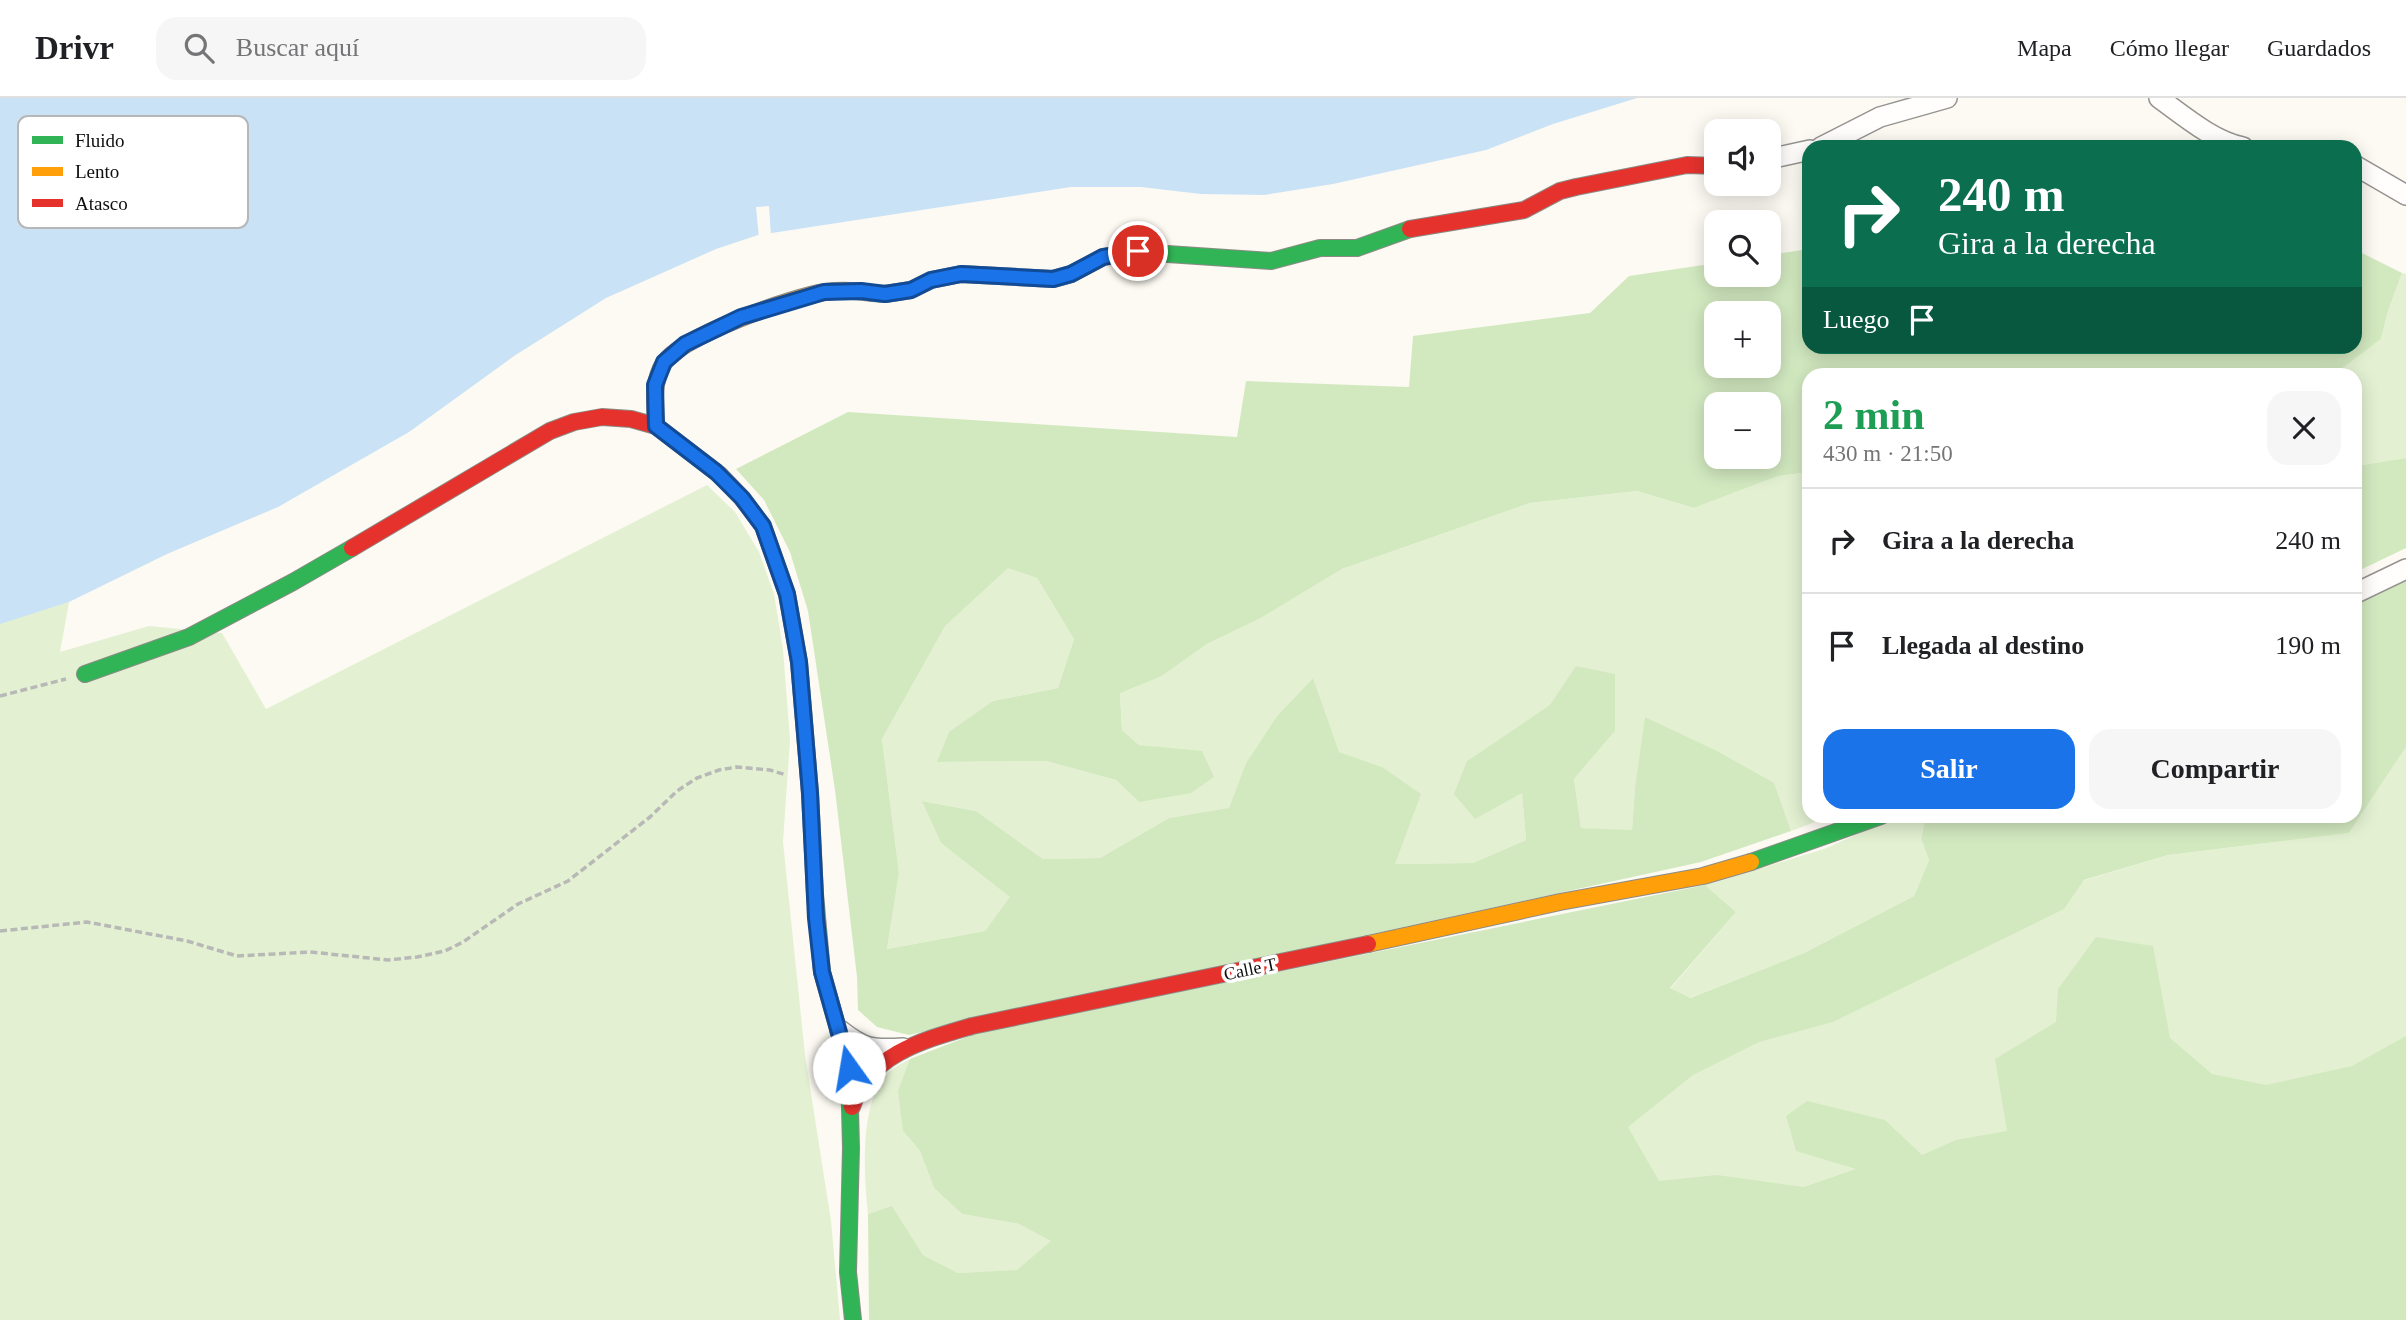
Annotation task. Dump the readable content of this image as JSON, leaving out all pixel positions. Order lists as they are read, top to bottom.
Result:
{
  "streets": {
    "street": ["Calle T"]
  },
  "legend": ["Fluido", "Lento", "Atasco"],
  "page": {
    "header": "Drivr",
    "search": "Buscar aquí",
    "nav": ["Mapa", "Cómo llegar", "Guardados"],
    "map_buttons": ["+", "−"],
    "turn": ["240 m", "Gira a la derecha"],
    "then": "Luego",
    "heading": ["2 min", "430 m · 21:50"],
    "list": [
      {
        "name": "Gira a la derecha",
        "value": "240 m"
      },
      {
        "name": "Llegada al destino",
        "value": "190 m"
      }
    ],
    "buttons": ["Salir", "Compartir"]
  }
}
